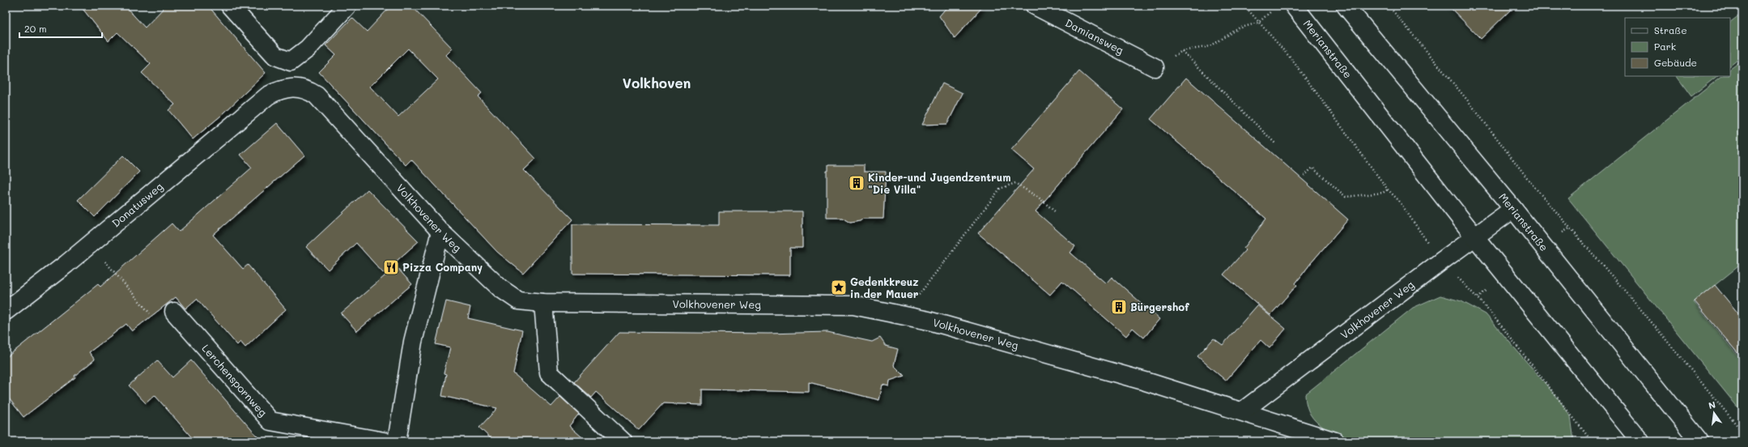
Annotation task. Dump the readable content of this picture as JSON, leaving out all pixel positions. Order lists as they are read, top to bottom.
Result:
{
  "streets": {
    "street": [
      "Damiansweg",
      "Merianstraße",
      "Donatusweg",
      "Volkhovener Weg",
      "Lerchenspornweg"
    ]
  },
  "crossings": [
    ["Merianstraße", "Volkhovener Weg"],
    ["Donatusweg", "Volkhovener Weg"]
  ],
  "districts": ["Volkhoven"],
  "places": {
    "building": ["Kinder-und Jugendzentrum \"Die Villa\"", "Bürgershof"],
    "restaurant": ["Pizza Company"],
    "place": ["Gedenkkreuz in der Mauer"]
  },
  "legend": ["Straße", "Park", "Gebäude"],
  "scale_bar": "20 m",
  "north": "top"
}
